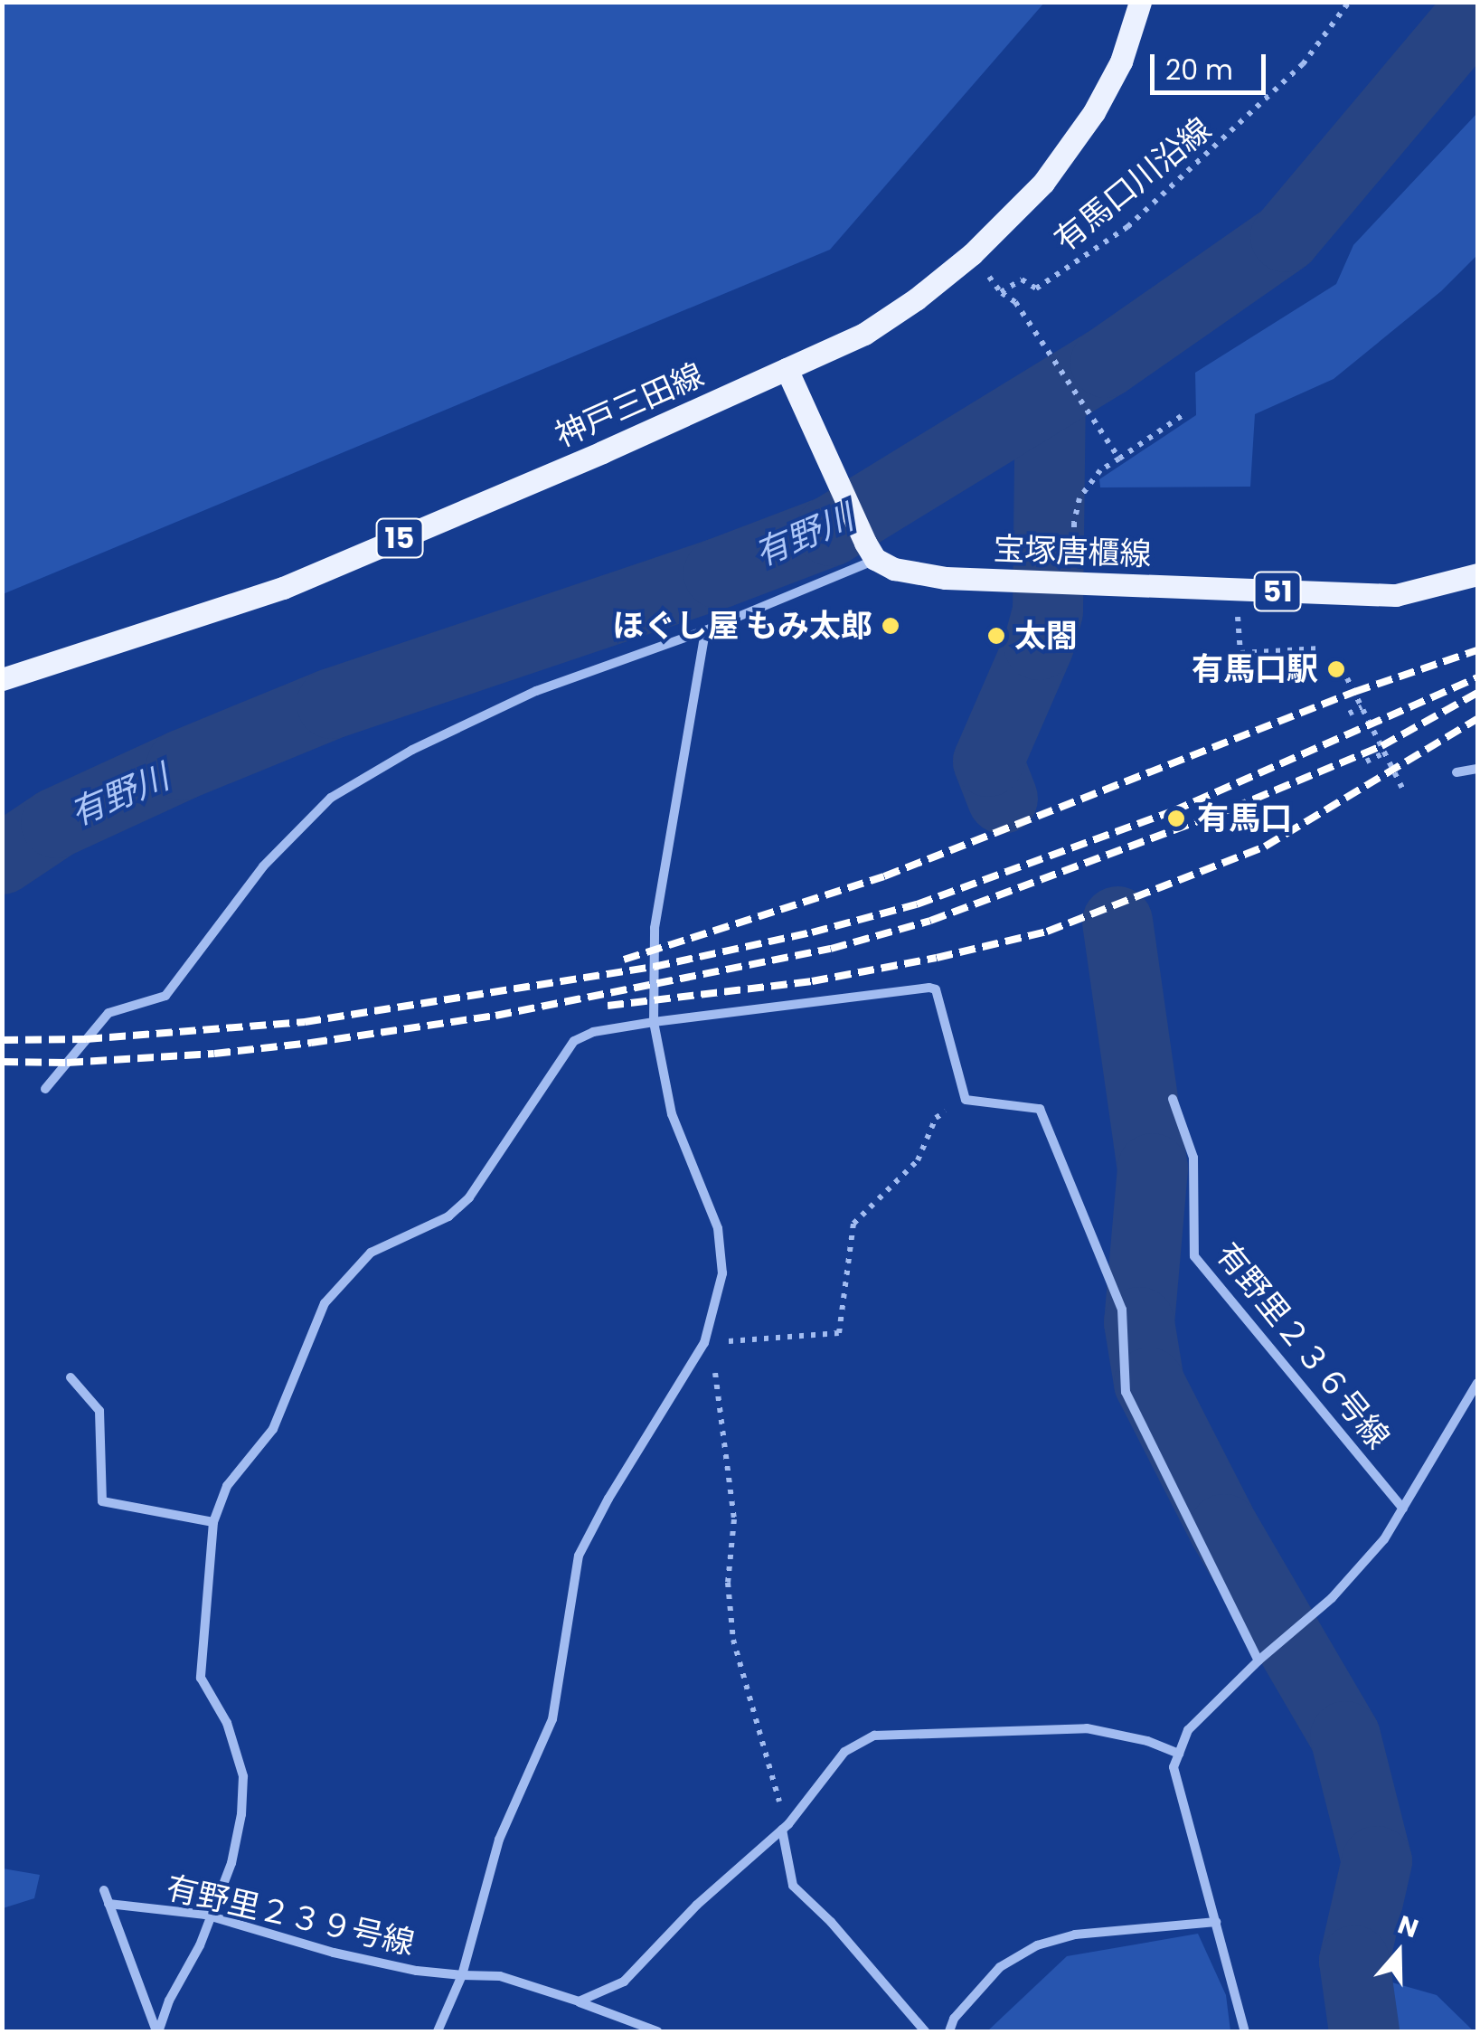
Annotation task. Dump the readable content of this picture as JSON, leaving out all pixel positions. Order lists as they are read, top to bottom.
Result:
{
  "streets": {
    "main road": [
      "神戸三田線",
      "15",
      "宝塚唐櫃線",
      "51"
    ],
    "street": ["有野里２３６号線", "有野里２３９号線"],
    "path": ["有馬口川沿線"]
  },
  "water": ["有野川"],
  "places": [
    "ほぐし屋 もみ太郎",
    "太閤",
    "有馬口駅",
    "有馬口"
  ],
  "scale_bar": "20 m",
  "north": "top"
}
